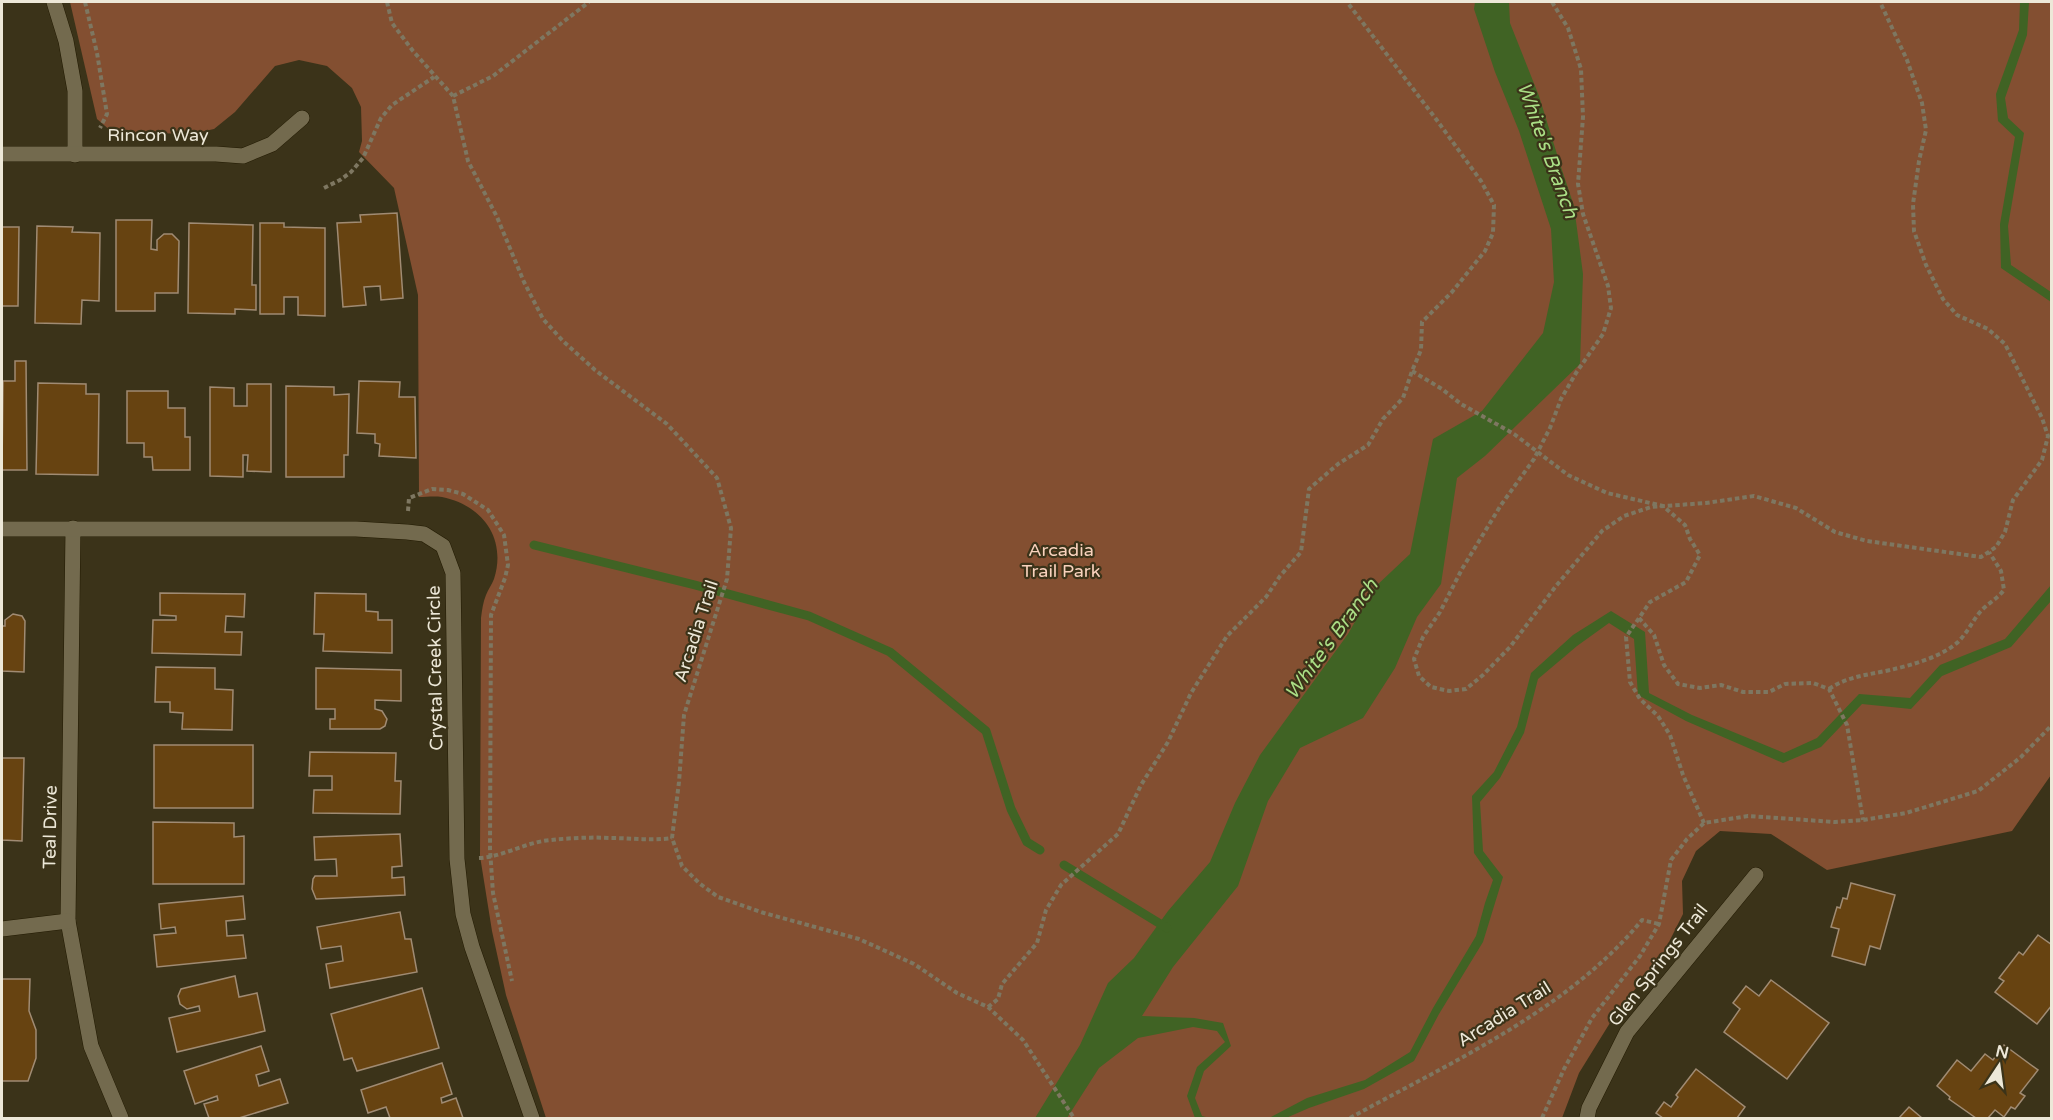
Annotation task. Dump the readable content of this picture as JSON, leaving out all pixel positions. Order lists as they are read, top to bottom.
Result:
{
  "streets": {
    "street": [
      "Rincon Way",
      "Crystal Creek Circle",
      "Teal Drive",
      "Glen Springs Trail"
    ],
    "path": ["Arcadia Trail"]
  },
  "crossings": [
    ["Crystal Creek Circle", "Teal Drive"]
  ],
  "water": ["White's Branch"],
  "parks": ["Arcadia Trail Park"],
  "north": "top"
}
